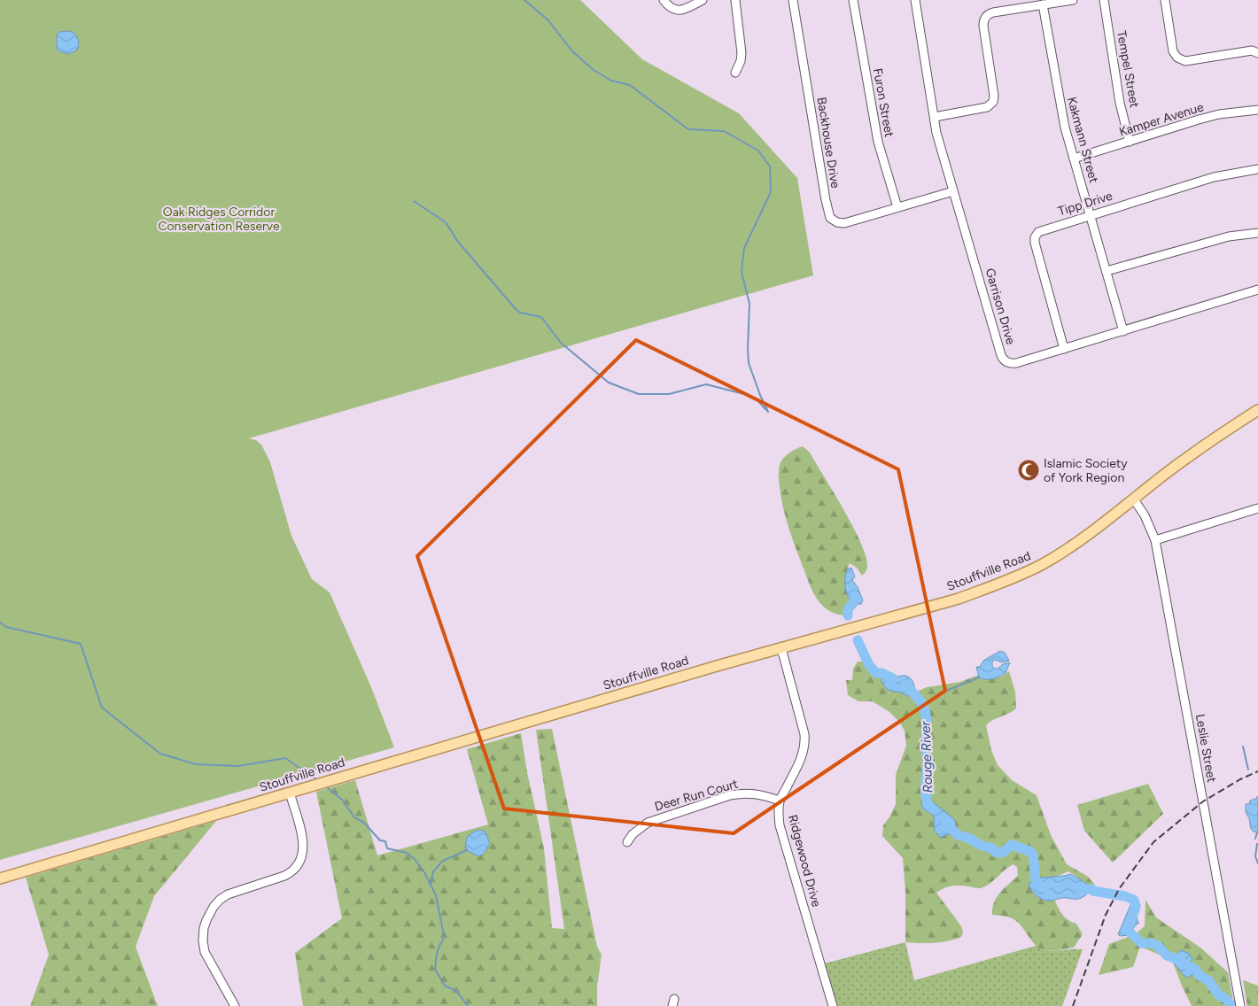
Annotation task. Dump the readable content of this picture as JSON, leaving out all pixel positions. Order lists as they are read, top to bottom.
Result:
{
  "streets": {
    "main road": ["Stouffville Road"],
    "street": [
      "Tempel Street",
      "Furon Street",
      "Kamper Avenue",
      "Kakmann Street",
      "Backhouse Drive",
      "Tipp Drive",
      "Garrison Drive",
      "Leslie Street",
      "Deer Run Court",
      "Ridgewood Drive"
    ]
  },
  "crossings": [
    ["Tempel Street", "Kamper Avenue"],
    ["Furon Street", "Backhouse Drive"],
    ["Kamper Avenue", "Kakmann Street"],
    ["Kakmann Street", "Tipp Drive"],
    ["Kakmann Street", "Garrison Drive"],
    ["Tipp Drive", "Garrison Drive"],
    ["Stouffville Road", "Leslie Street"],
    ["Stouffville Road", "Ridgewood Drive"],
    ["Deer Run Court", "Ridgewood Drive"]
  ],
  "water": ["Rouge River"],
  "parks": ["Oak Ridges Corridor Conservation Reserve"],
  "places": {
    "mosque": ["Islamic Society of York Region"]
  }
}
